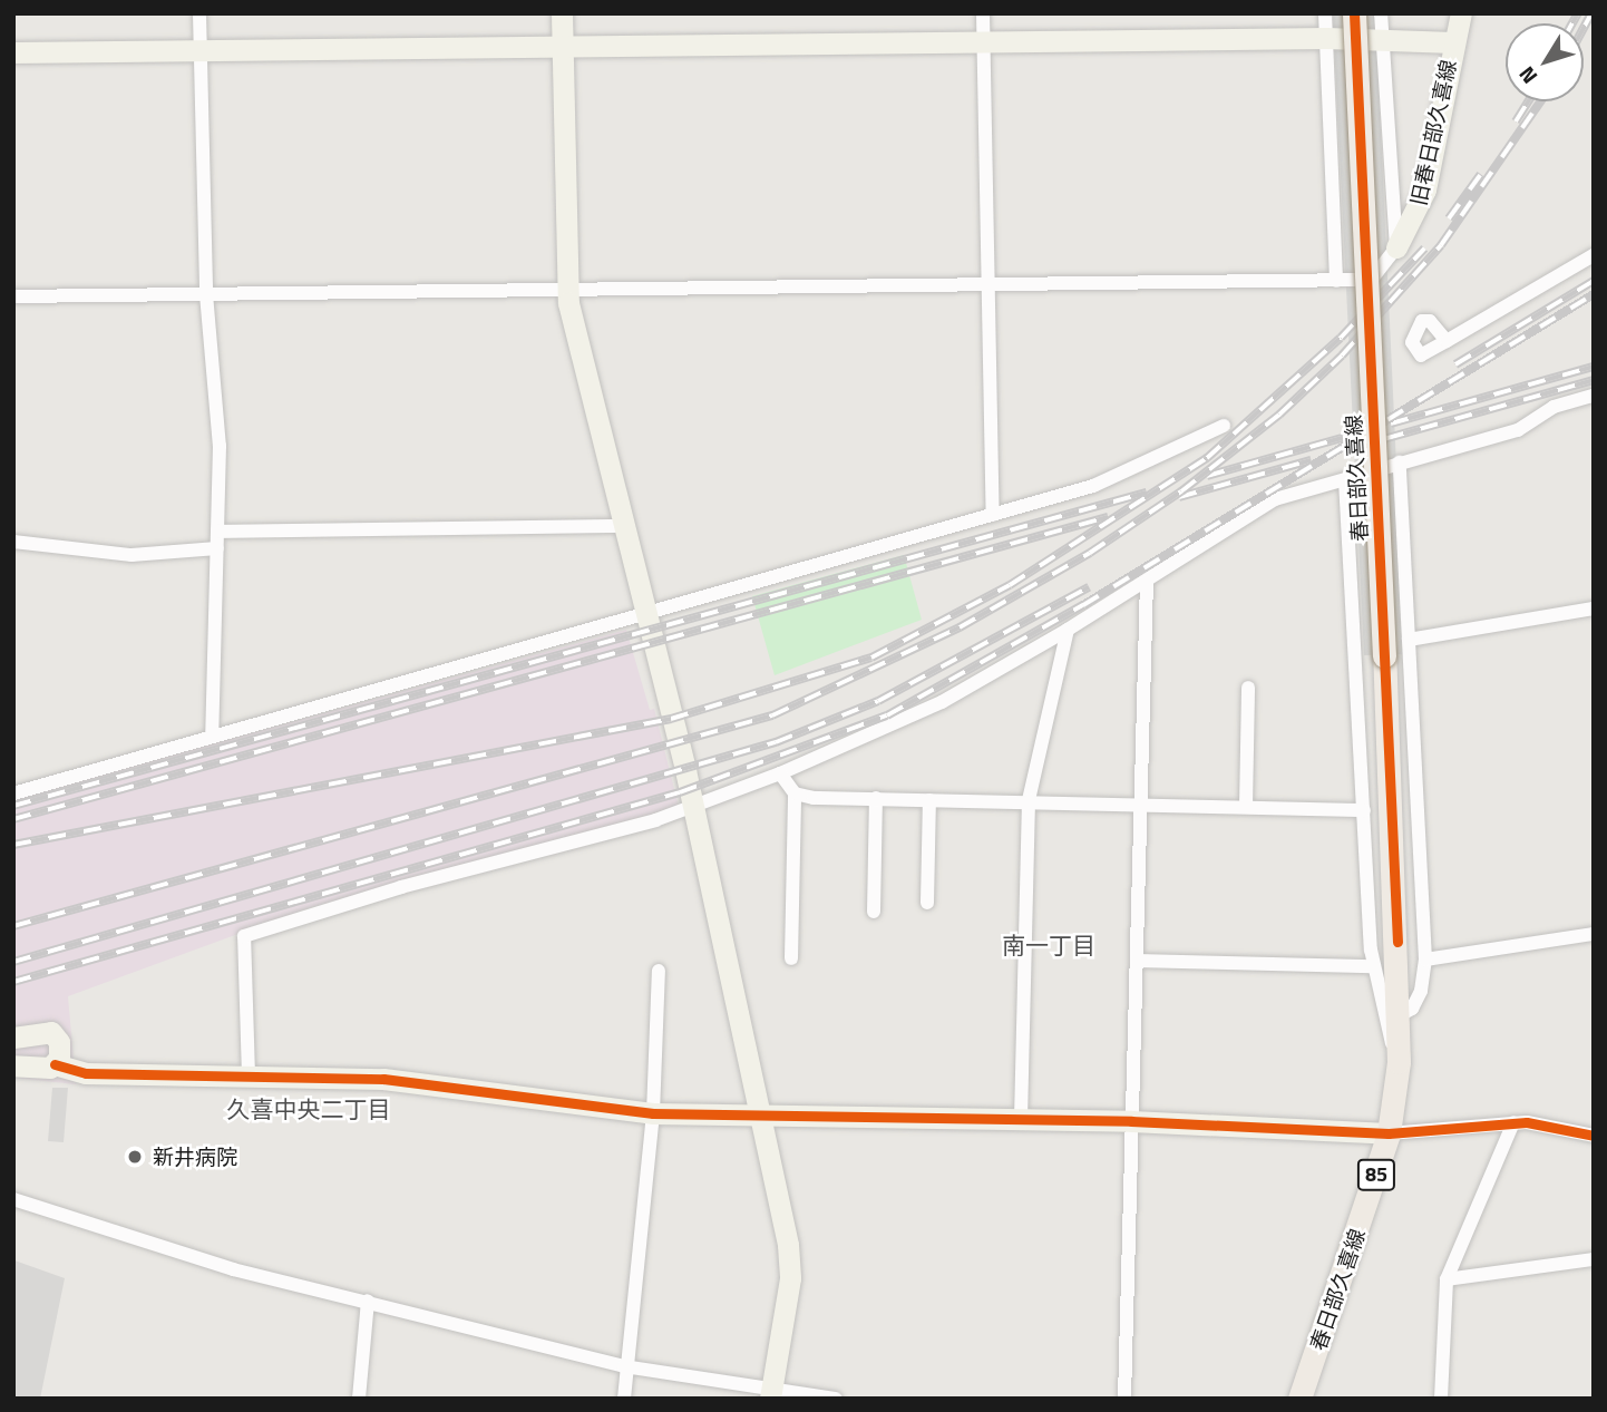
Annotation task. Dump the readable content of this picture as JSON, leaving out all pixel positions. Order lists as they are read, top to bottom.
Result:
{
  "streets": {
    "main road": ["春日部久喜線", "85"],
    "street": ["旧春日部久喜線"]
  },
  "districts": ["南一丁目", "久喜中央二丁目"],
  "places": ["新井病院"],
  "north": "bottom left"
}
